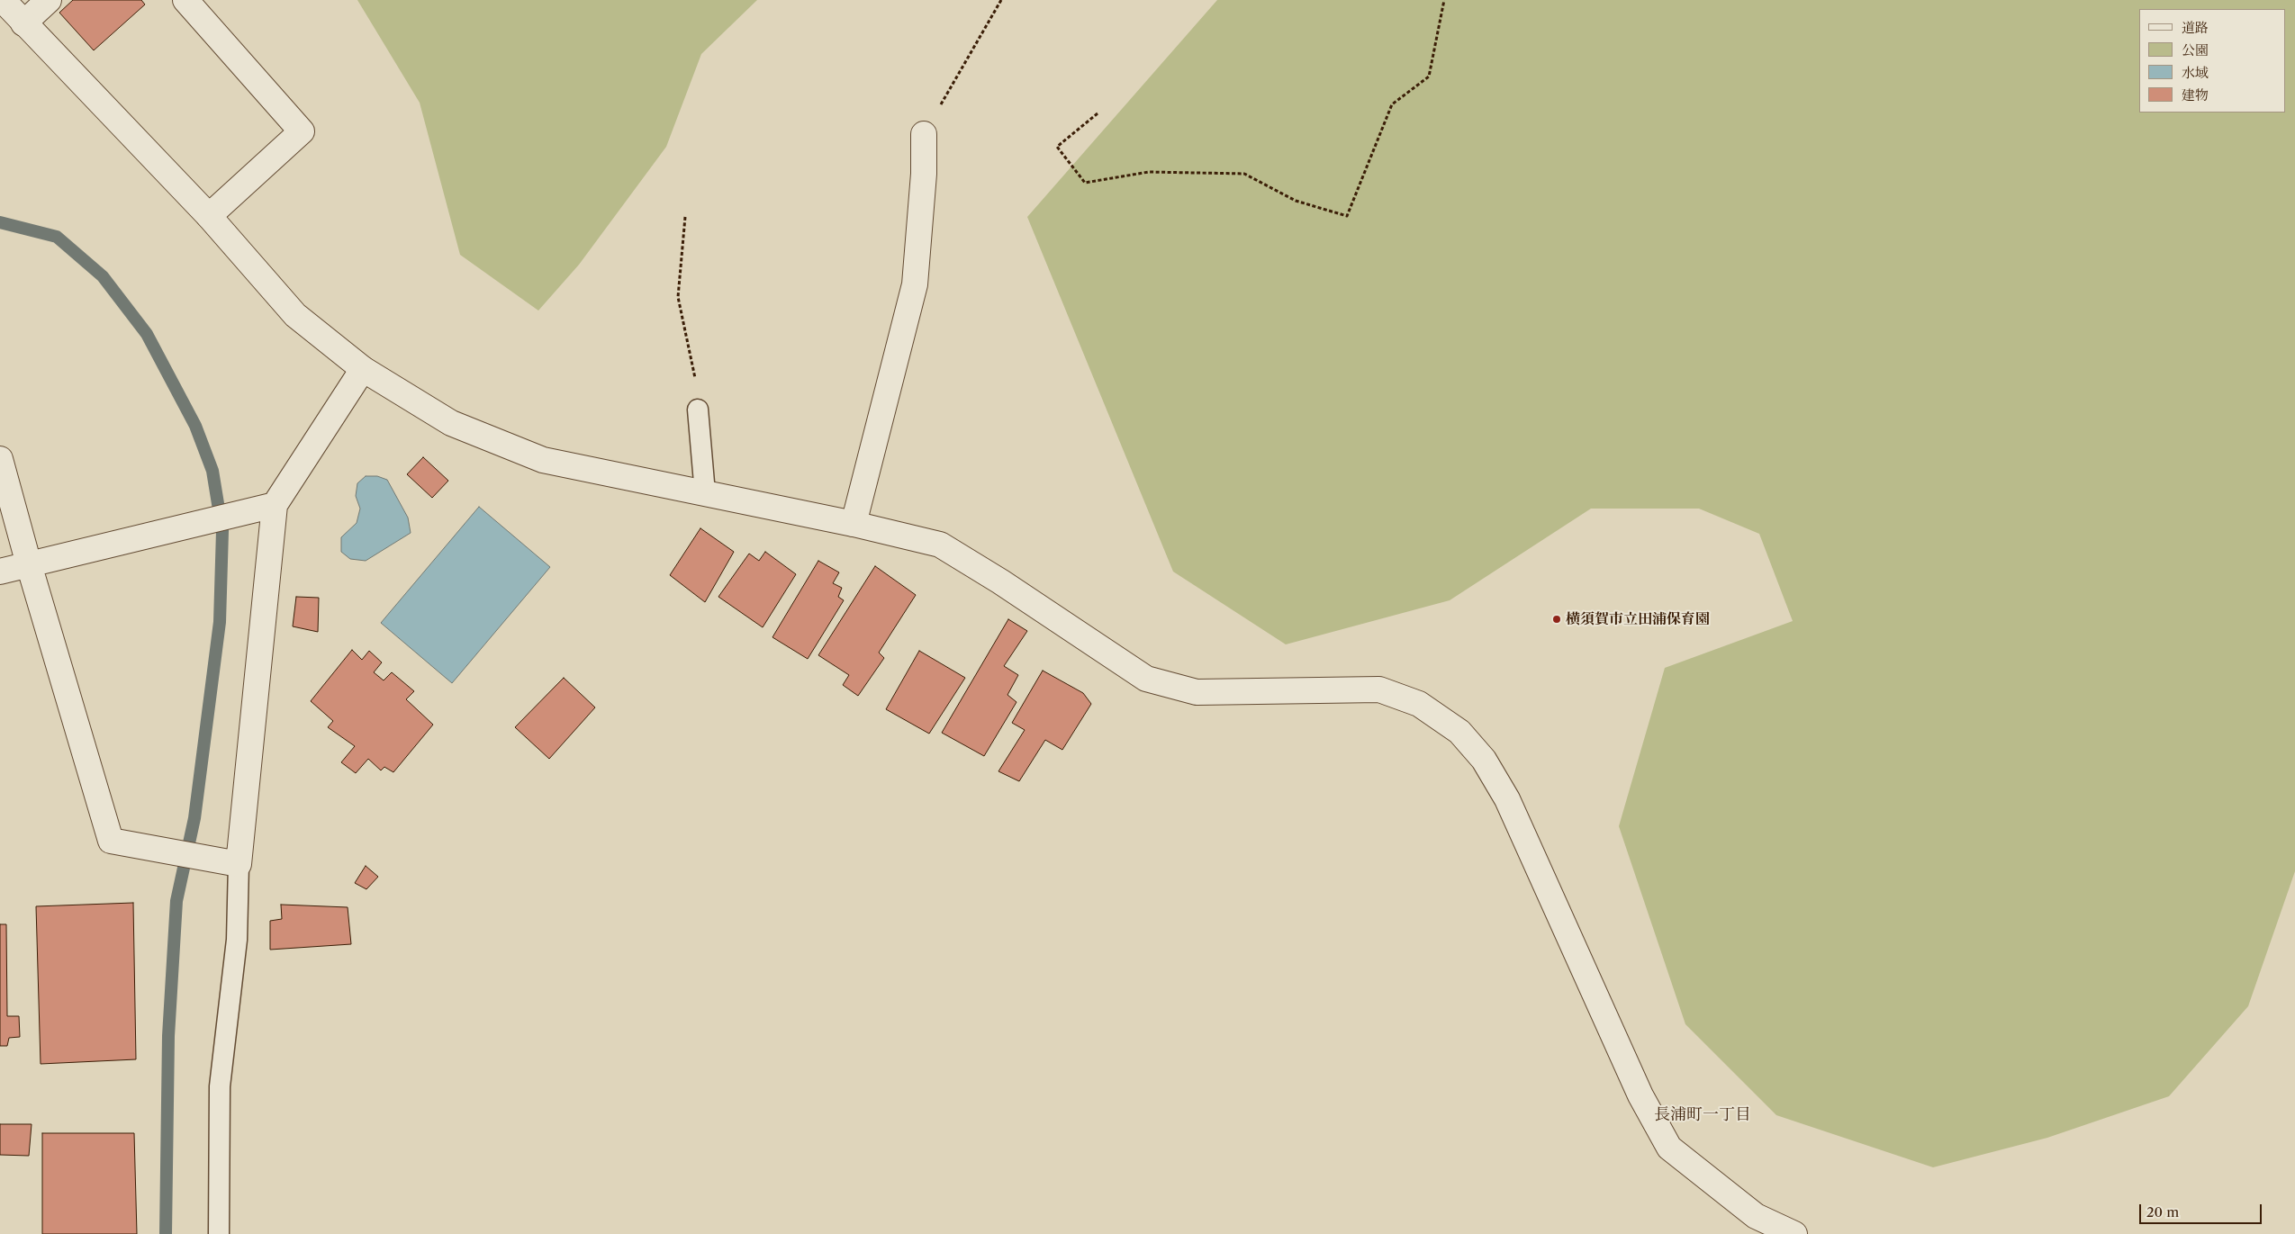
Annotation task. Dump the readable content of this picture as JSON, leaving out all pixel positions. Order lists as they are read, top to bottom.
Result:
{
  "districts": ["長浦町一丁目"],
  "places": ["横須賀市立田浦保育園"],
  "legend": [
    "道路",
    "公園",
    "水域",
    "建物"
  ],
  "scale_bar": "20 m"
}
